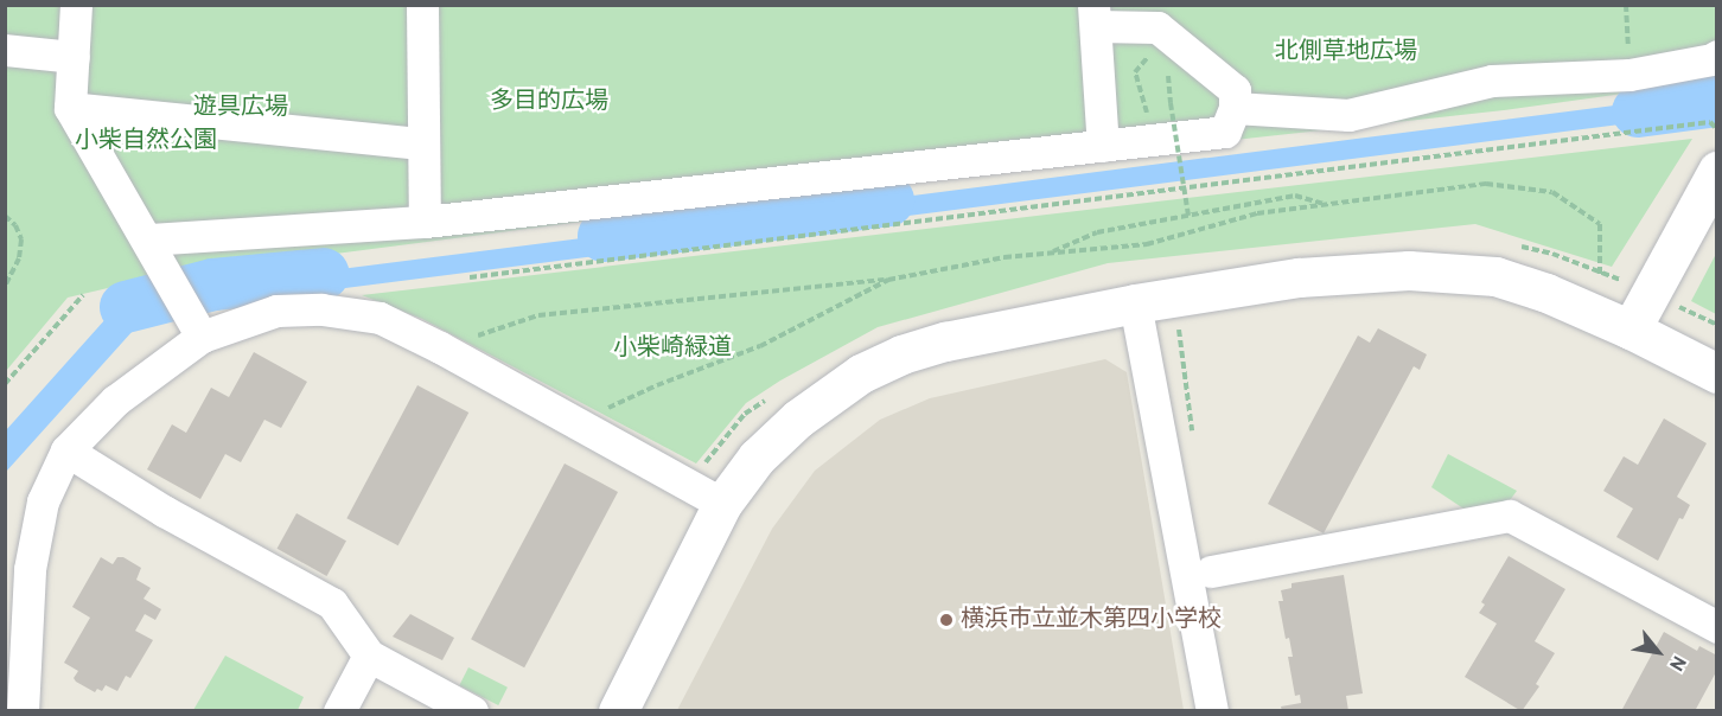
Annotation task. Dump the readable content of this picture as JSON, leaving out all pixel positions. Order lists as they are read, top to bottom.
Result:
{
  "parks": [
    "北側草地広場",
    "多目的広場",
    "遊具広場",
    "小柴自然公園",
    "小柴崎緑道"
  ],
  "places": ["横浜市立並木第四小学校"],
  "north": "bottom right"
}
